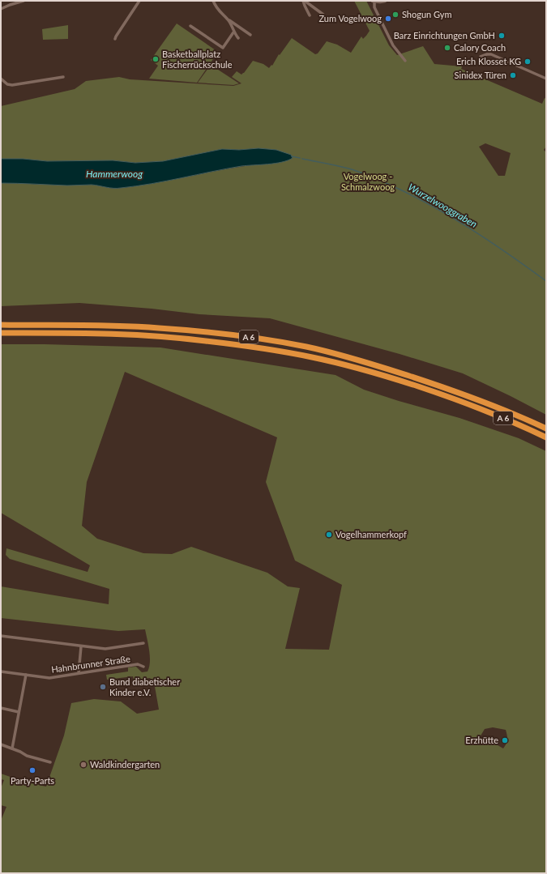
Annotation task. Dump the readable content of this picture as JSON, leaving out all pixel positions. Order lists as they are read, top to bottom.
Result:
{
  "streets": {
    "highway": ["A 6"],
    "street": ["Hahnbrunner Straße"]
  },
  "water": ["Hammerwoog", "Wurzelwooggraben"],
  "parks": ["Vogelwoog - Schmalzwoog"],
  "places": [
    "Shogun Gym",
    "Zum Vogelwoog",
    "Barz Einrichtungen GmbH",
    "Calory Coach",
    "Basketballplatz Fischerrückschule",
    "Erich Klosset KG",
    "Sinidex Türen",
    "Vogelhammerkopf",
    "Bund diabetischer Kinder e.V.",
    "Erzhütte",
    "Waldkindergarten",
    "Party-Parts"
  ]
}
